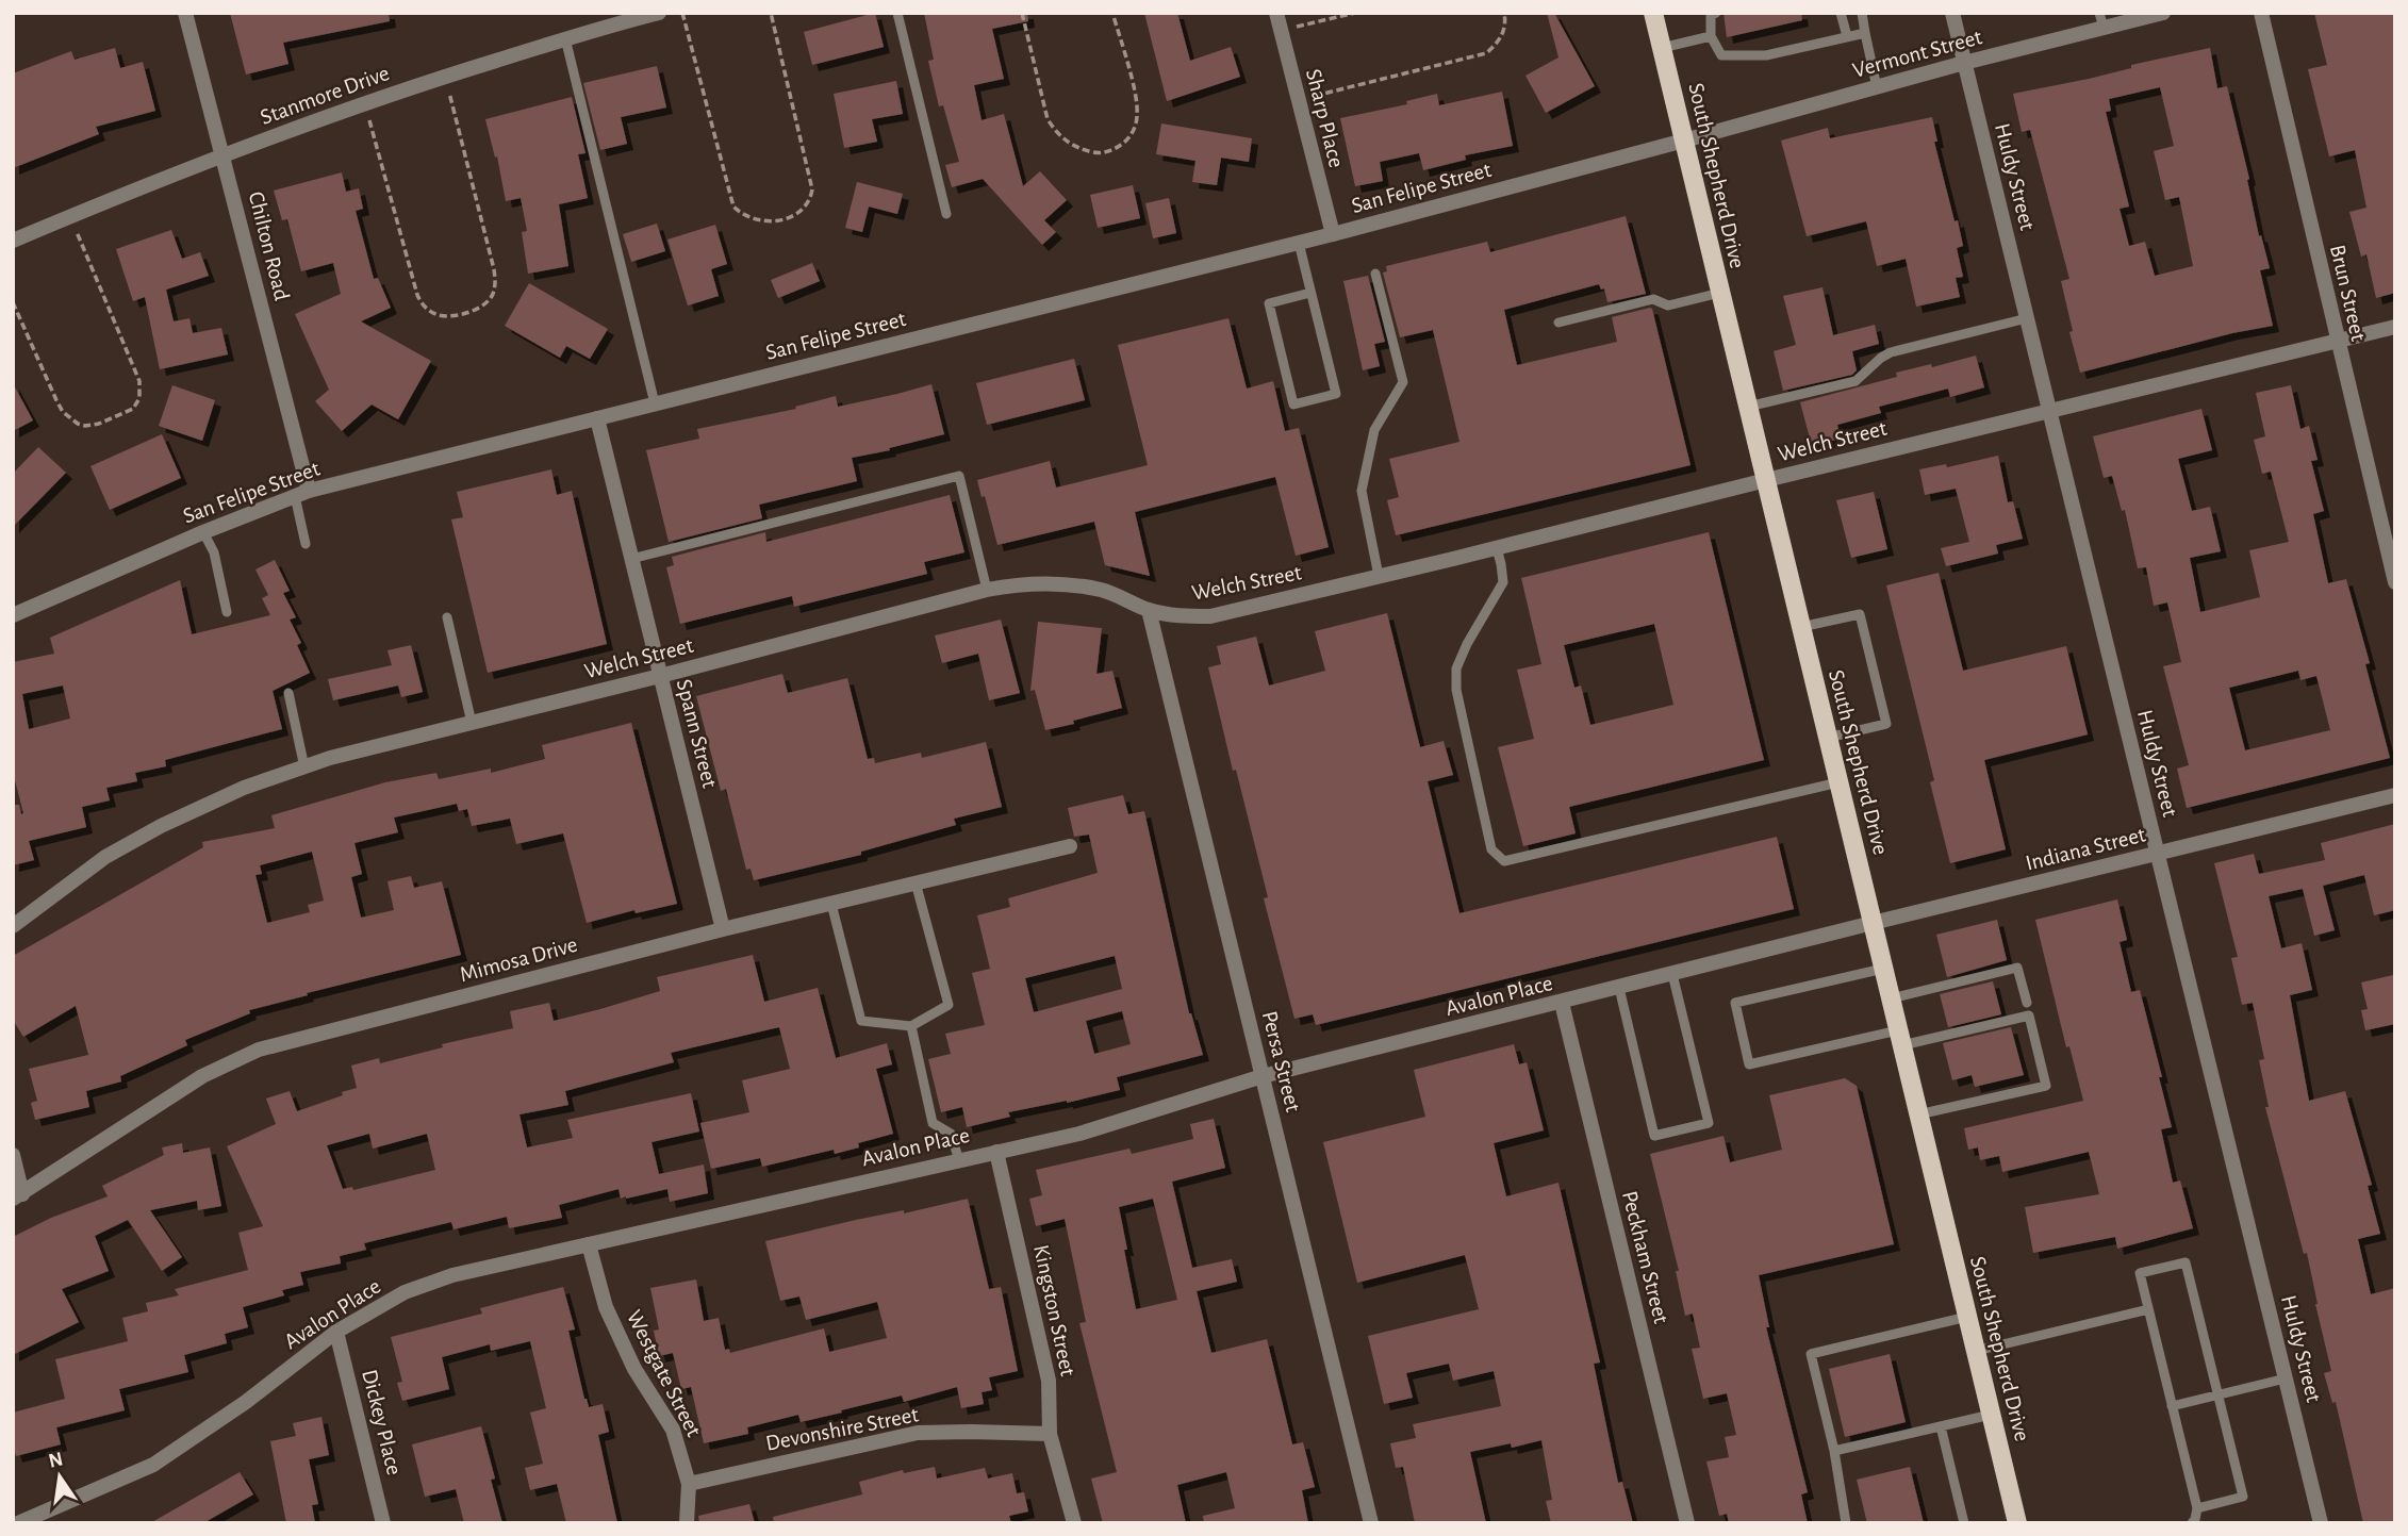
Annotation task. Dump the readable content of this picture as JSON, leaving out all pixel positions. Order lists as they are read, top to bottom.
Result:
{
  "streets": {
    "main road": ["South Shepherd Drive"],
    "street": [
      "Vermont Street",
      "Stanmore Drive",
      "Sharp Place",
      "Huldy Street",
      "San Felipe Street",
      "Chilton Road",
      "Brun Street",
      "Welch Street",
      "Spann Street",
      "Indiana Street",
      "Mimosa Drive",
      "Avalon Place",
      "Persa Street",
      "Peckham Street",
      "Kingston Street",
      "Westgate Street",
      "Dickey Place",
      "Devonshire Street"
    ]
  },
  "crossings": [
    ["Vermont Street", "South Shepherd Drive"],
    ["Vermont Street", "Huldy Street"],
    ["Vermont Street", "San Felipe Street"],
    ["Stanmore Drive", "Chilton Road"],
    ["Sharp Place", "San Felipe Street"],
    ["South Shepherd Drive", "San Felipe Street"],
    ["South Shepherd Drive", "Welch Street"],
    ["South Shepherd Drive", "Indiana Street"],
    ["South Shepherd Drive", "Avalon Place"],
    ["Huldy Street", "Welch Street"],
    ["Huldy Street", "Indiana Street"],
    ["San Felipe Street", "Chilton Road"],
    ["San Felipe Street", "Spann Street"],
    ["Brun Street", "Welch Street"],
    ["Welch Street", "Spann Street"],
    ["Welch Street", "Persa Street"],
    ["Spann Street", "Mimosa Drive"],
    ["Indiana Street", "Avalon Place"],
    ["Avalon Place", "Persa Street"],
    ["Avalon Place", "Peckham Street"],
    ["Avalon Place", "Kingston Street"],
    ["Avalon Place", "Westgate Street"],
    ["Avalon Place", "Dickey Place"],
    ["Kingston Street", "Devonshire Street"],
    ["Westgate Street", "Devonshire Street"]
  ],
  "north": "top"
}
